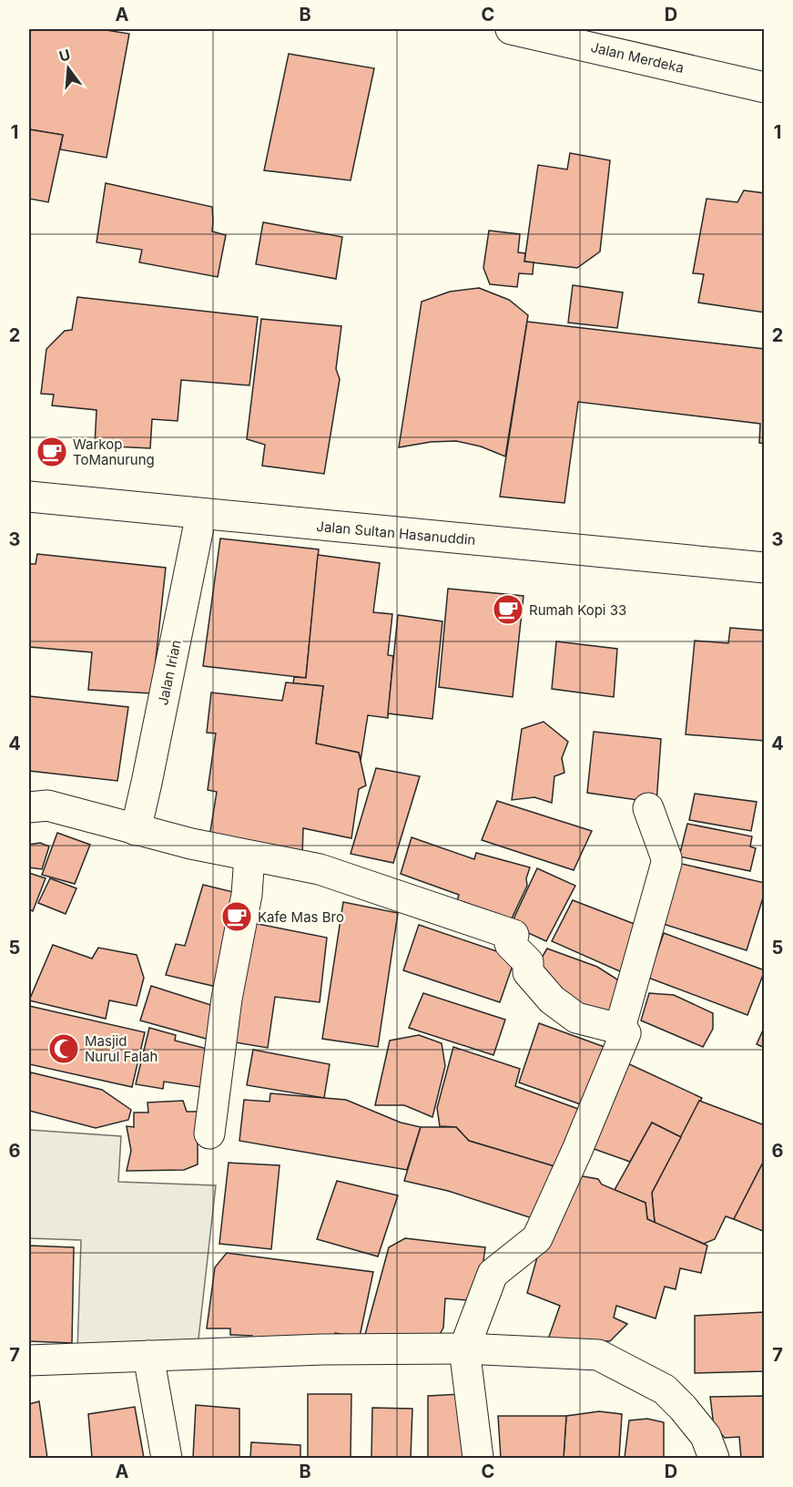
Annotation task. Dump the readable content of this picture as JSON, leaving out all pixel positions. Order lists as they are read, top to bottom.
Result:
{
  "streets": {
    "street": ["Jalan Merdeka", "Jalan Sultan Hasanuddin", "Jalan Irian"]
  },
  "crossings": [
    ["Jalan Sultan Hasanuddin", "Jalan Irian"]
  ],
  "places": {
    "cafe": ["Warkop ToManurung", "Rumah Kopi 33", "Kafe Mas Bro"],
    "mosque": ["Masjid Nurul Falah"]
  },
  "north": "top",
  "grid": {
    "columns": [
      "A",
      "B",
      "C",
      "D"
    ],
    "rows": [
      "1",
      "2",
      "3",
      "4",
      "5",
      "6",
      "7"
    ]
  }
}
